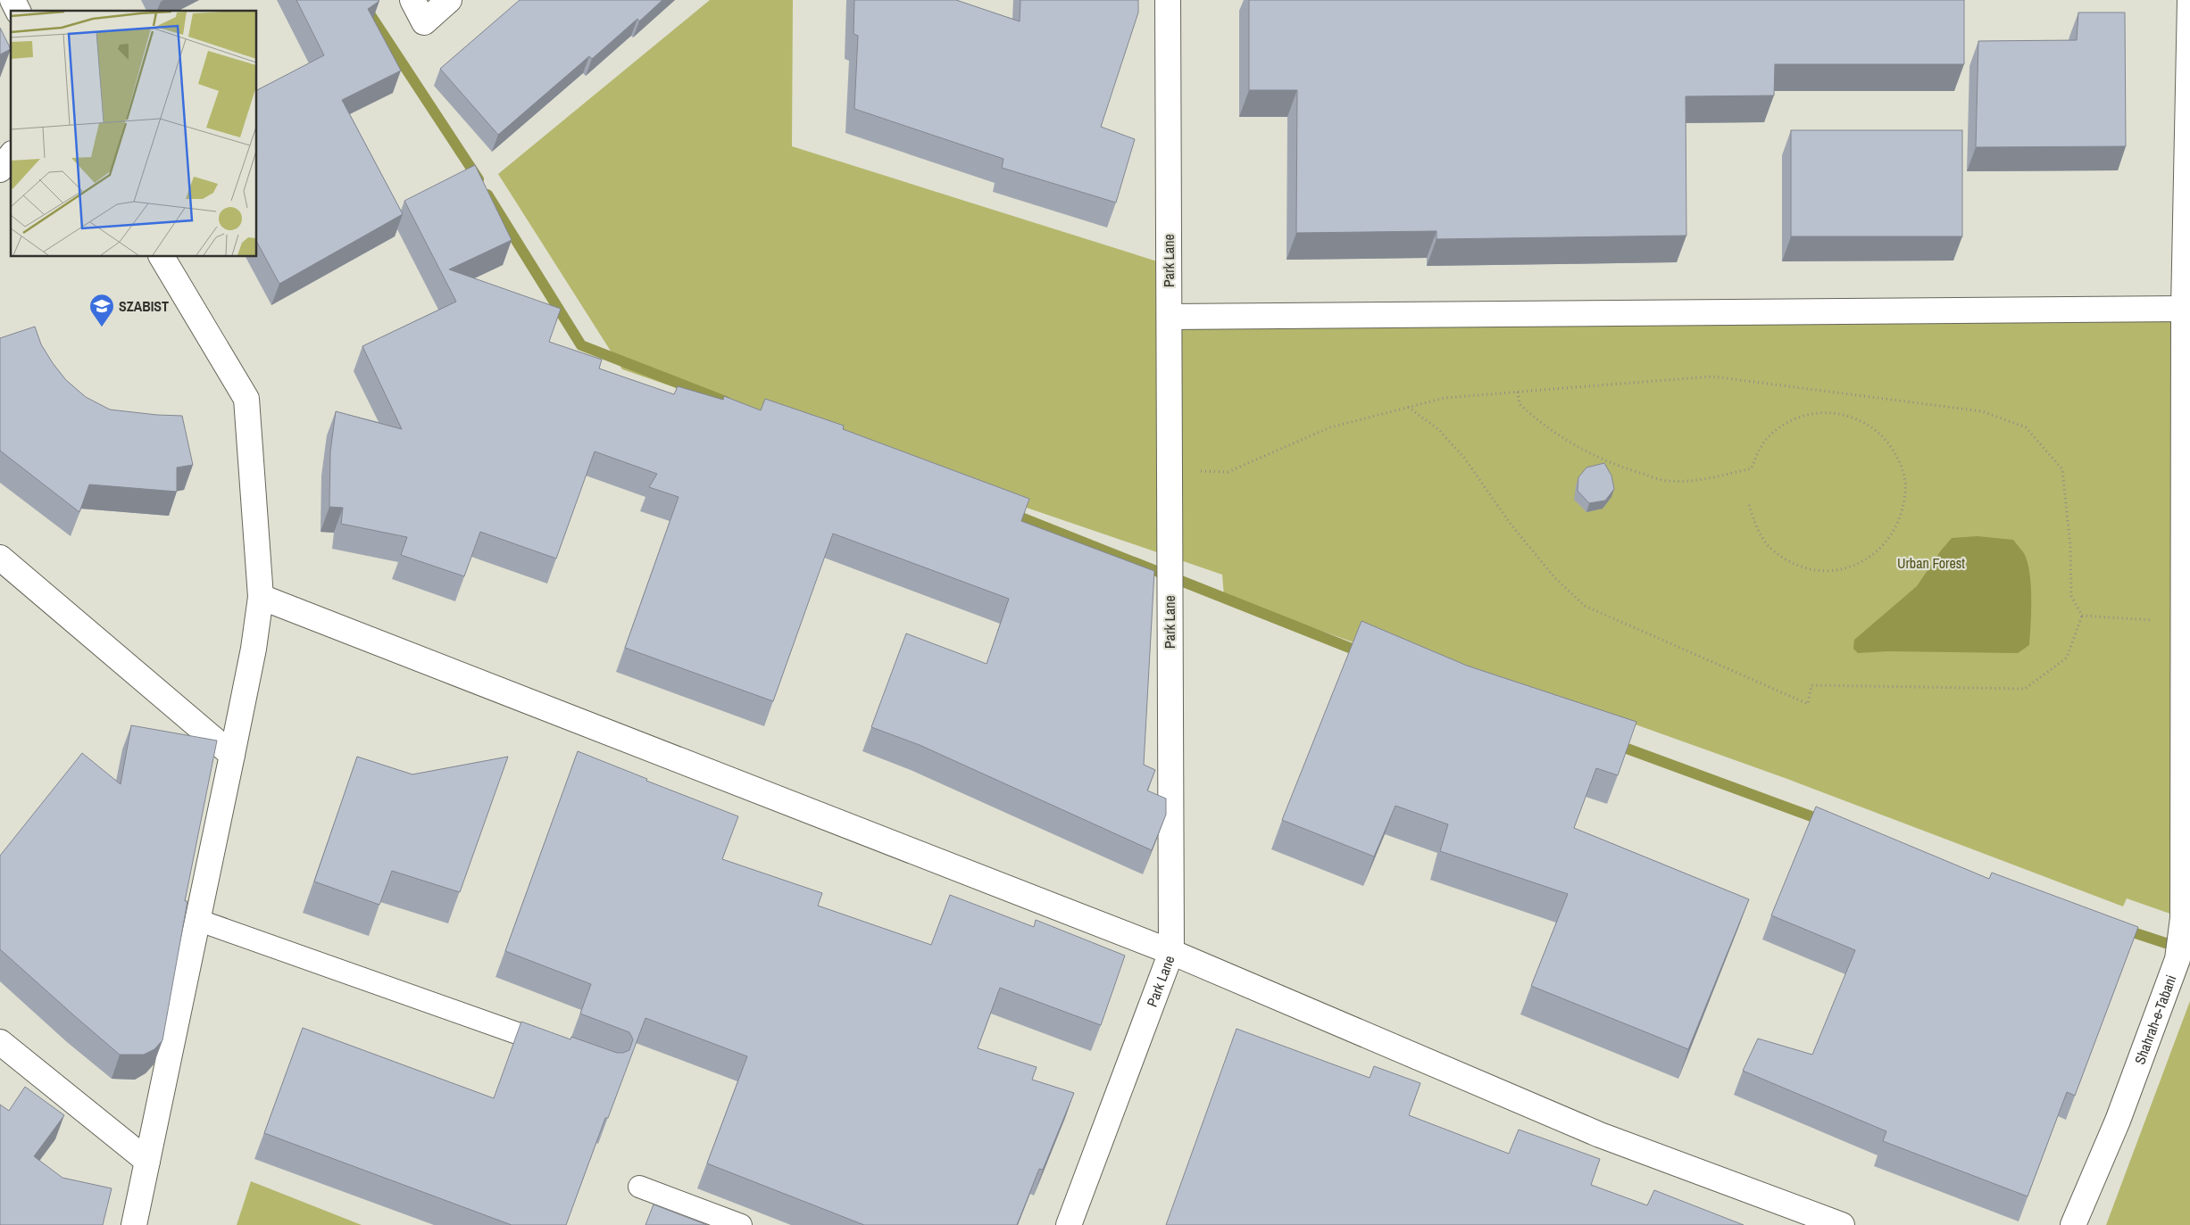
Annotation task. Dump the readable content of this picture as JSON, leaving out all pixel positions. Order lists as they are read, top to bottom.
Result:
{
  "streets": {
    "street": ["Park Lane", "Shahrah-e-Tabani"]
  },
  "parks": ["Urban Forest"],
  "places": {
    "school or university": ["SZABIST"]
  }
}
